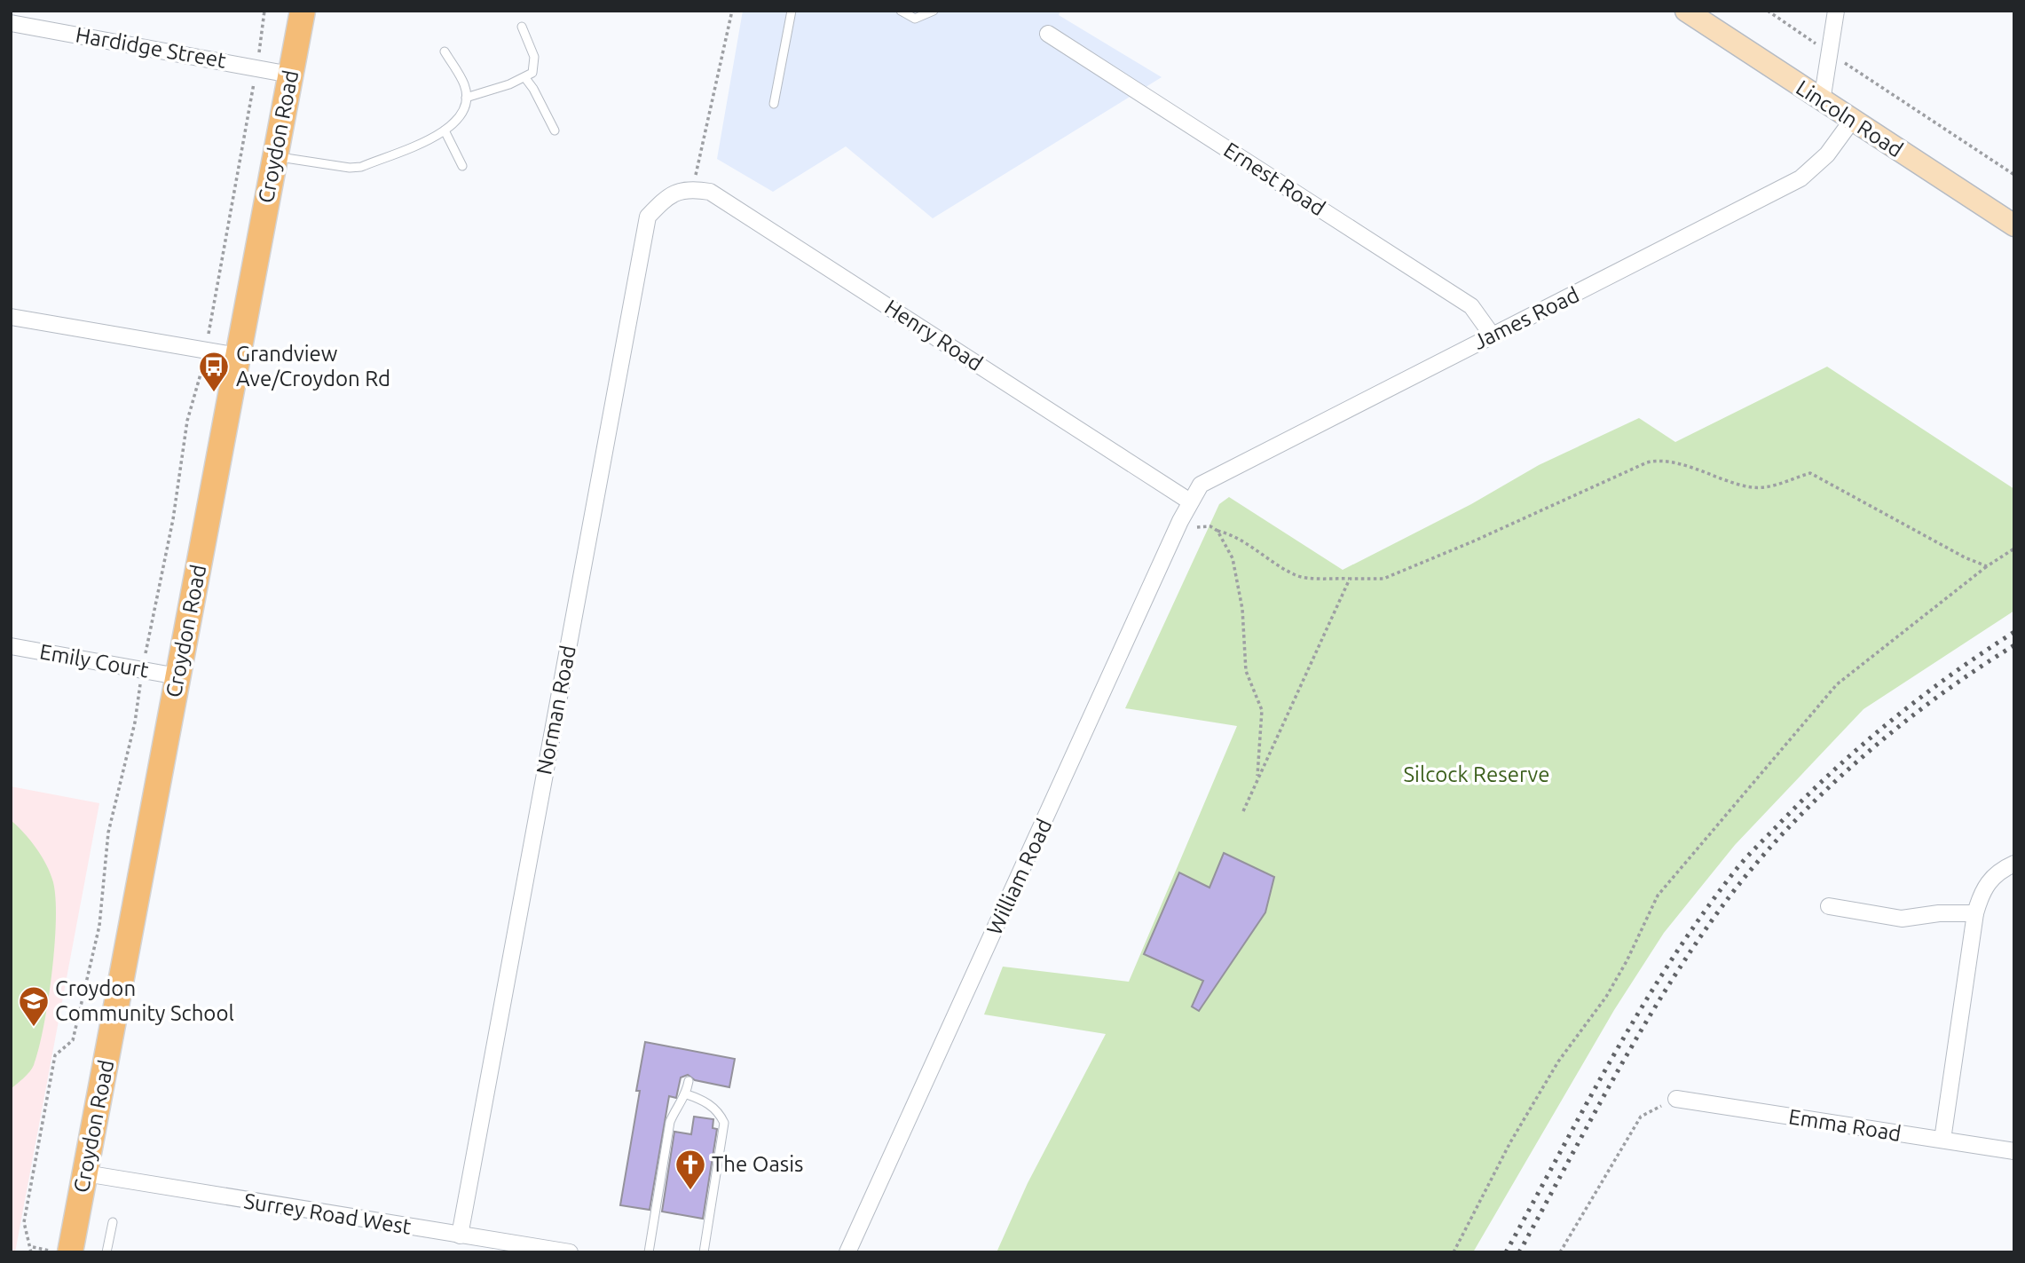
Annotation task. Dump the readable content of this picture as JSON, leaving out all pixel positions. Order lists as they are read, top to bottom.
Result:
{
  "streets": {
    "main road": ["Lincoln Road", "Croydon Road"],
    "street": [
      "Hardidge Street",
      "Ernest Road",
      "James Road",
      "Henry Road",
      "Emily Court",
      "Norman Road",
      "William Road",
      "Emma Road",
      "Surrey Road West"
    ]
  },
  "crossings": [
    ["Hardidge Street", "Croydon Road"],
    ["Lincoln Road", "James Road"],
    ["Croydon Road", "Emily Court"],
    ["Croydon Road", "Surrey Road West"],
    ["Ernest Road", "James Road"],
    ["James Road", "Henry Road"],
    ["James Road", "William Road"],
    ["Henry Road", "Norman Road"],
    ["Henry Road", "William Road"],
    ["Norman Road", "Surrey Road West"]
  ],
  "parks": ["Silcock Reserve"],
  "places": {
    "bus stop": ["Grandview Ave/Croydon Rd"],
    "school or university": ["Croydon Community School"],
    "church": ["The Oasis"]
  }
}
